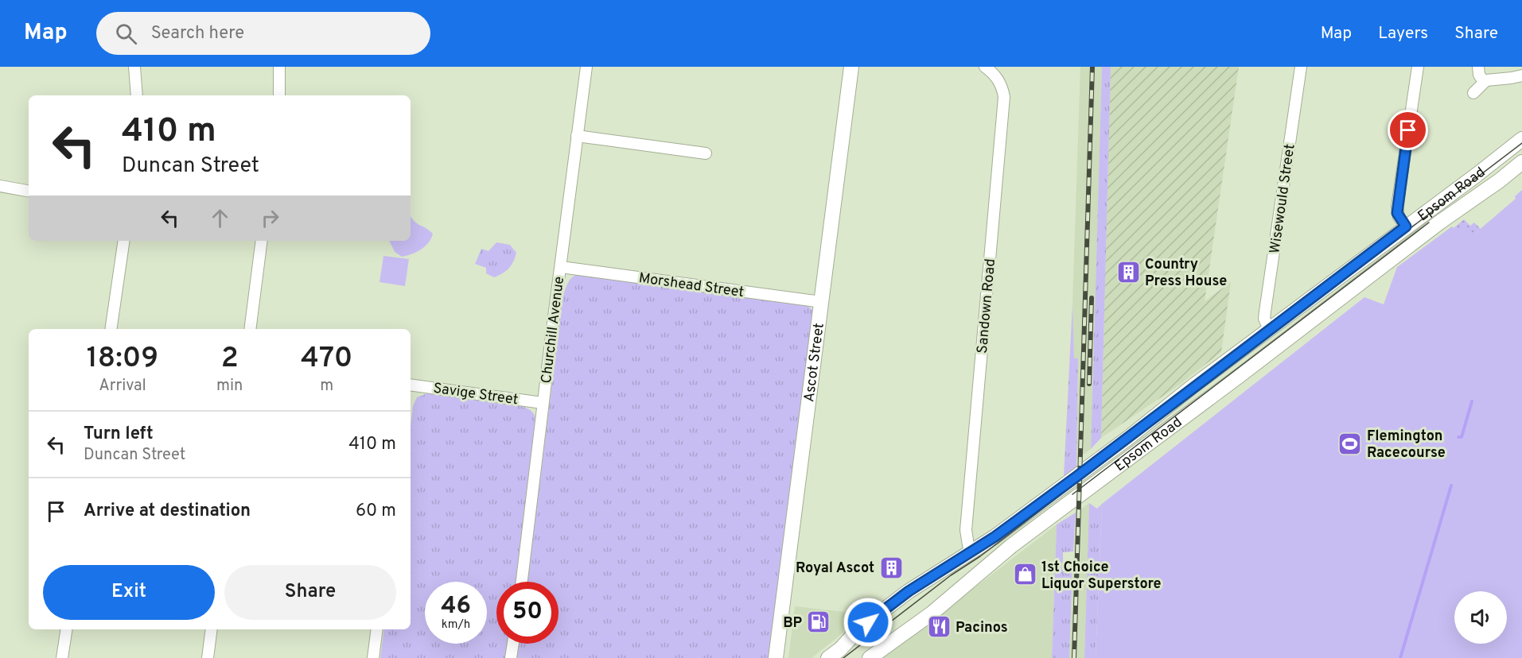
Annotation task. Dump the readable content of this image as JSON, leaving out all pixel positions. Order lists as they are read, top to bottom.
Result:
{
  "streets": {
    "main road": ["Epsom Road", "Ascot Street"],
    "street": [
      "Wisewould Street",
      "Morshead Street",
      "Sandown Road",
      "Churchill Avenue",
      "Savige Street"
    ]
  },
  "crossings": [
    ["Epsom Road", "Wisewould Street"],
    ["Epsom Road", "Sandown Road"],
    ["Morshead Street", "Churchill Avenue"],
    ["Morshead Street", "Ascot Street"],
    ["Churchill Avenue", "Savige Street"]
  ],
  "places": {
    "building": ["Country Press House", "Royal Ascot"],
    "sports": ["Flemington Racecourse"],
    "shop": ["1st Choice Liquor Superstore"],
    "fuel station": ["BP"],
    "restaurant": ["Pacinos"]
  },
  "page": {
    "header": "Map",
    "search": "Search here",
    "nav": ["Map", "Layers", "Share"],
    "turn": ["410 m", "Duncan Street"],
    "eta": [
      "18:09",
      "Arrival",
      "2",
      "min",
      "470",
      "m"
    ],
    "list": [
      {
        "name": "Turn left",
        "note": "Duncan Street",
        "value": "410 m"
      },
      {
        "name": "Arrive at destination",
        "value": "60 m"
      }
    ],
    "buttons": ["Exit", "Share"],
    "speed": "46 km/h",
    "limit": "50"
  }
}
